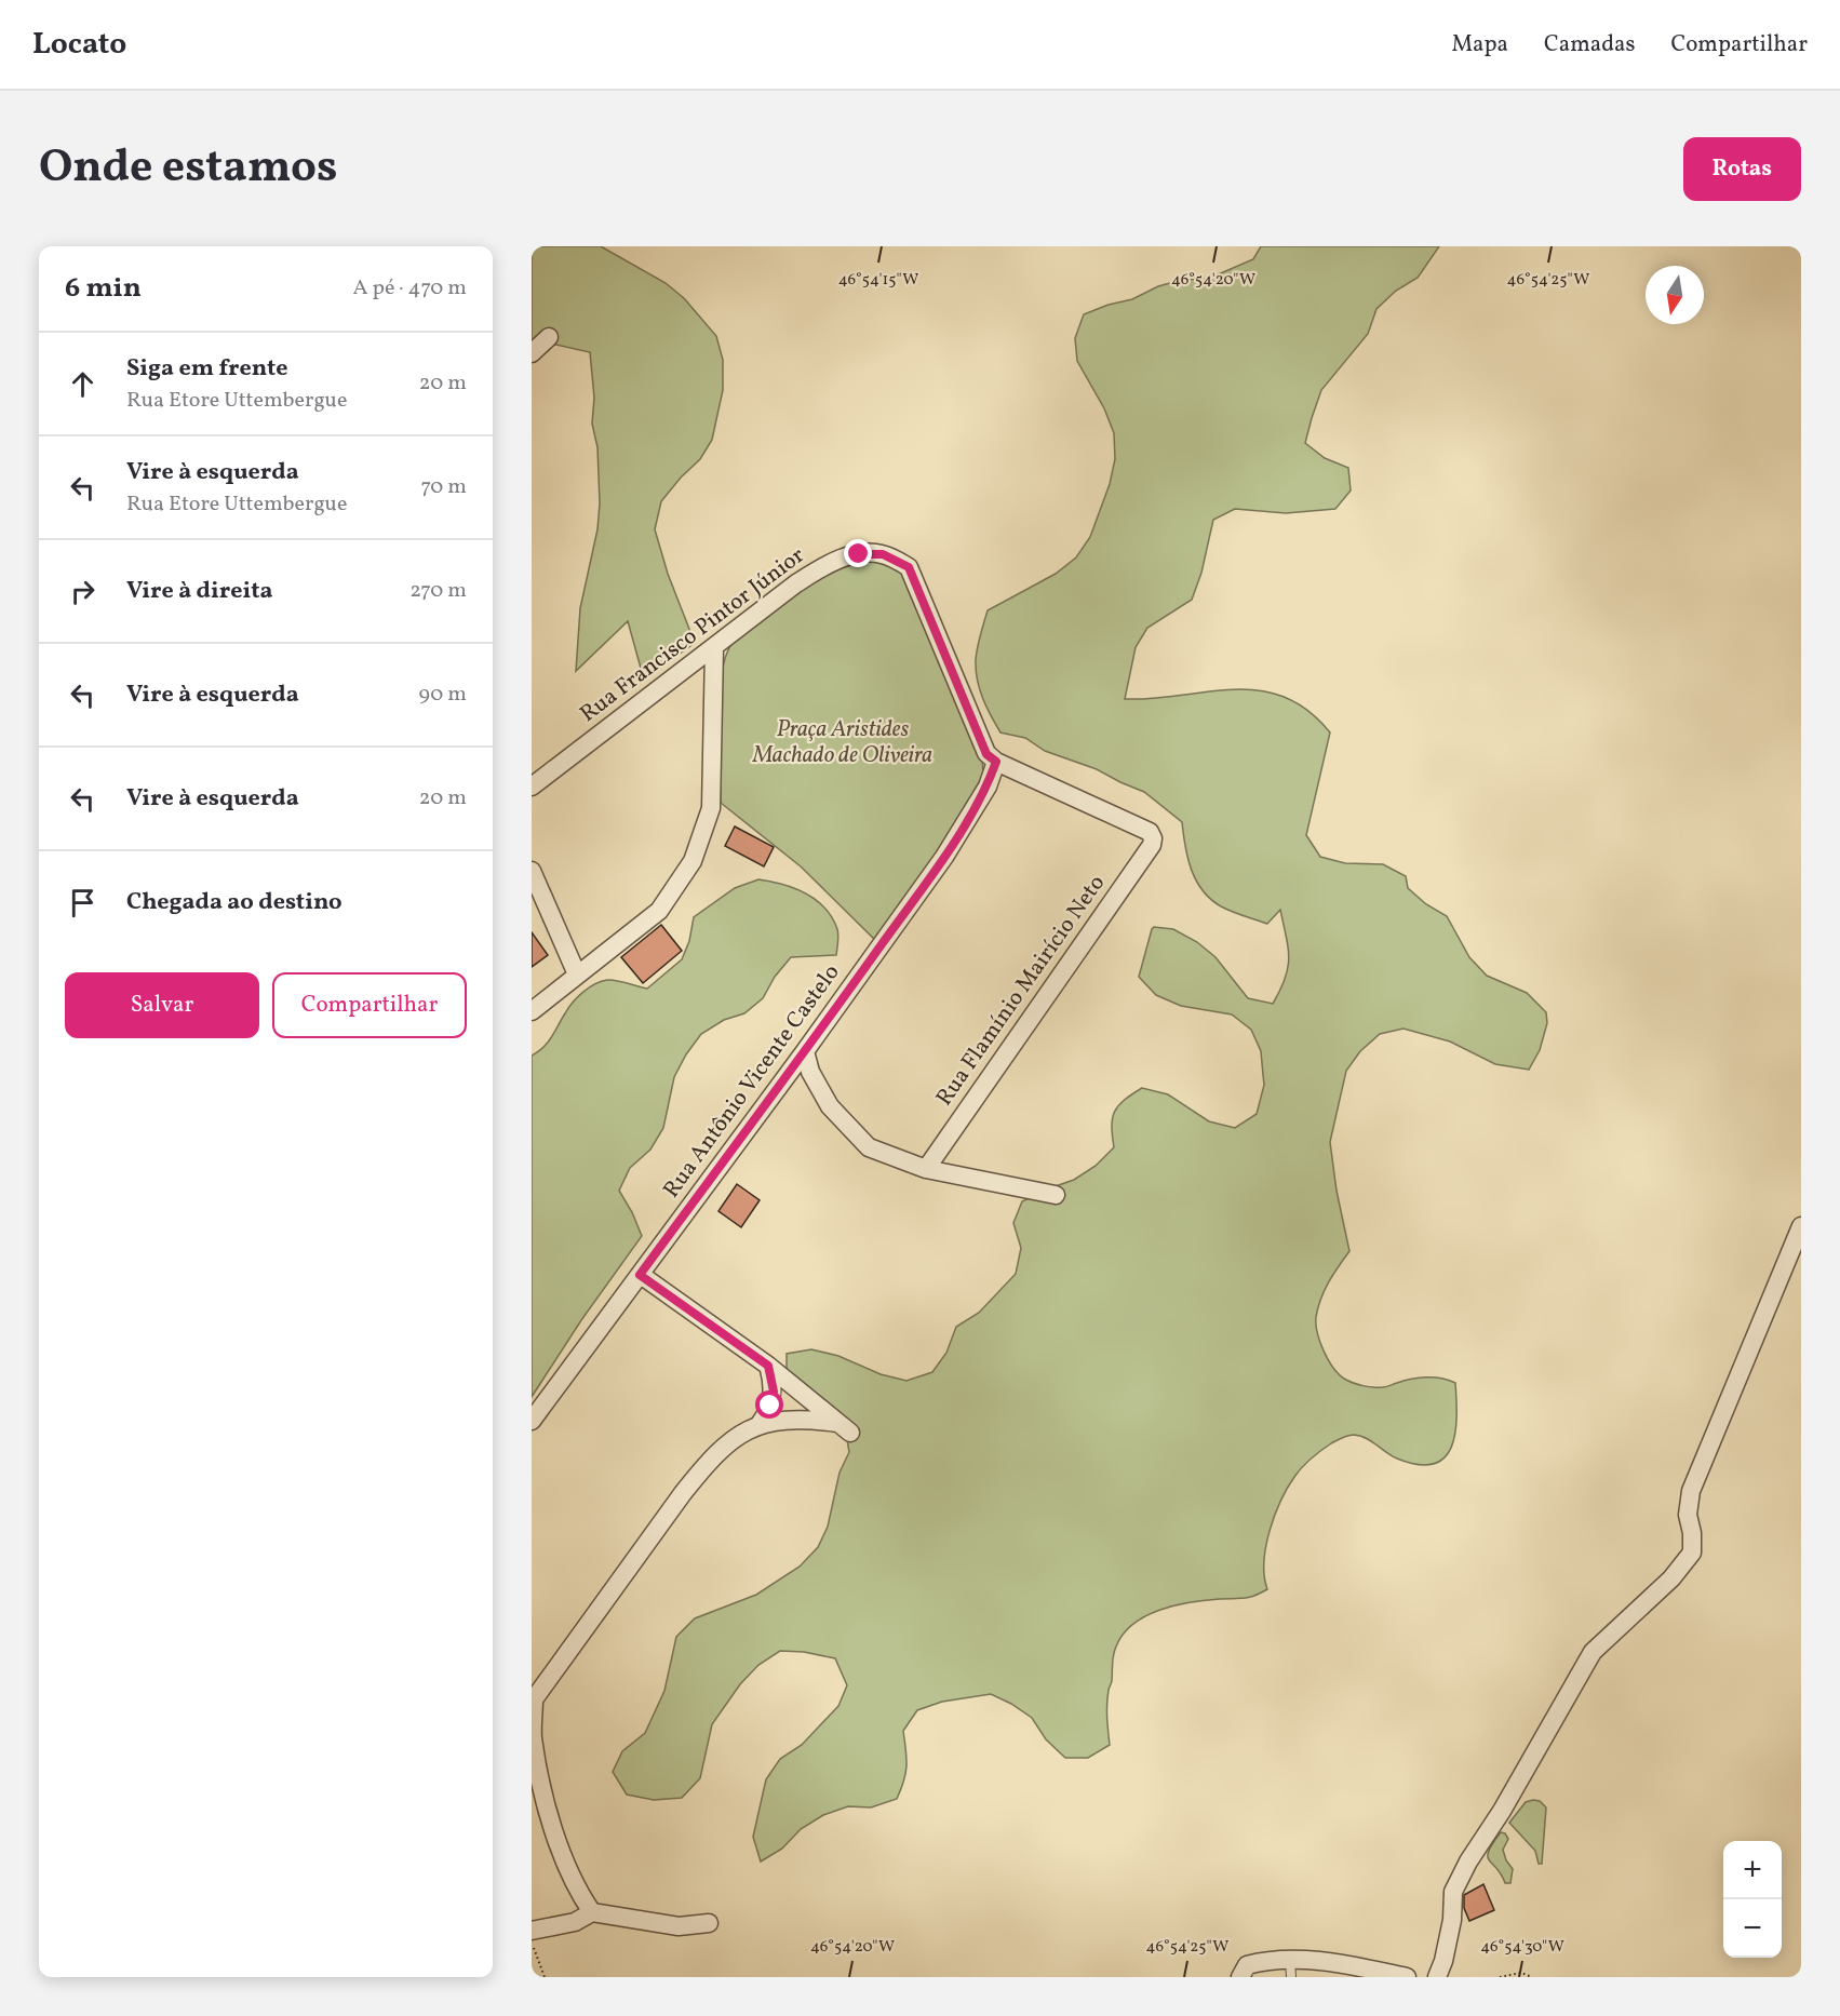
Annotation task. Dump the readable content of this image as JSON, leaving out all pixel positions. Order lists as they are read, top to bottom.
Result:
{
  "streets": {
    "street": ["Rua Francisco Pintor Júnior", "Rua Flamínio Mairício Neto", "Rua Antônio Vicente Castelo"]
  },
  "crossings": [
    ["Rua Francisco Pintor Júnior", "Rua Flamínio Mairício Neto"],
    ["Rua Francisco Pintor Júnior", "Rua Antônio Vicente Castelo"],
    ["Rua Flamínio Mairício Neto", "Rua Antônio Vicente Castelo"]
  ],
  "parks": ["Praça Aristides Machado de Oliveira"],
  "north": "bottom",
  "page": {
    "header": "Locato",
    "nav": ["Mapa", "Camadas", "Compartilhar"],
    "title": "Onde estamos",
    "buttons": [
      "Rotas",
      ["Salvar", "Compartilhar"]
    ],
    "heading": ["6 min", "A pé · 470 m"],
    "list": [
      ["Siga em frente", "Rua Etore Uttembergue", "20 m"],
      ["Vire à esquerda", "Rua Etore Uttembergue", "70 m"],
      ["Vire à direita", "270 m"],
      ["Vire à esquerda", "90 m"],
      ["Vire à esquerda", "20 m"],
      "Chegada ao destino"
    ],
    "map_buttons": ["+", "−"]
  },
  "coordinates": [
    "46°54'15\"W",
    "46°54'20\"W",
    "46°54'25\"W",
    "46°54'30\"W"
  ]
}
